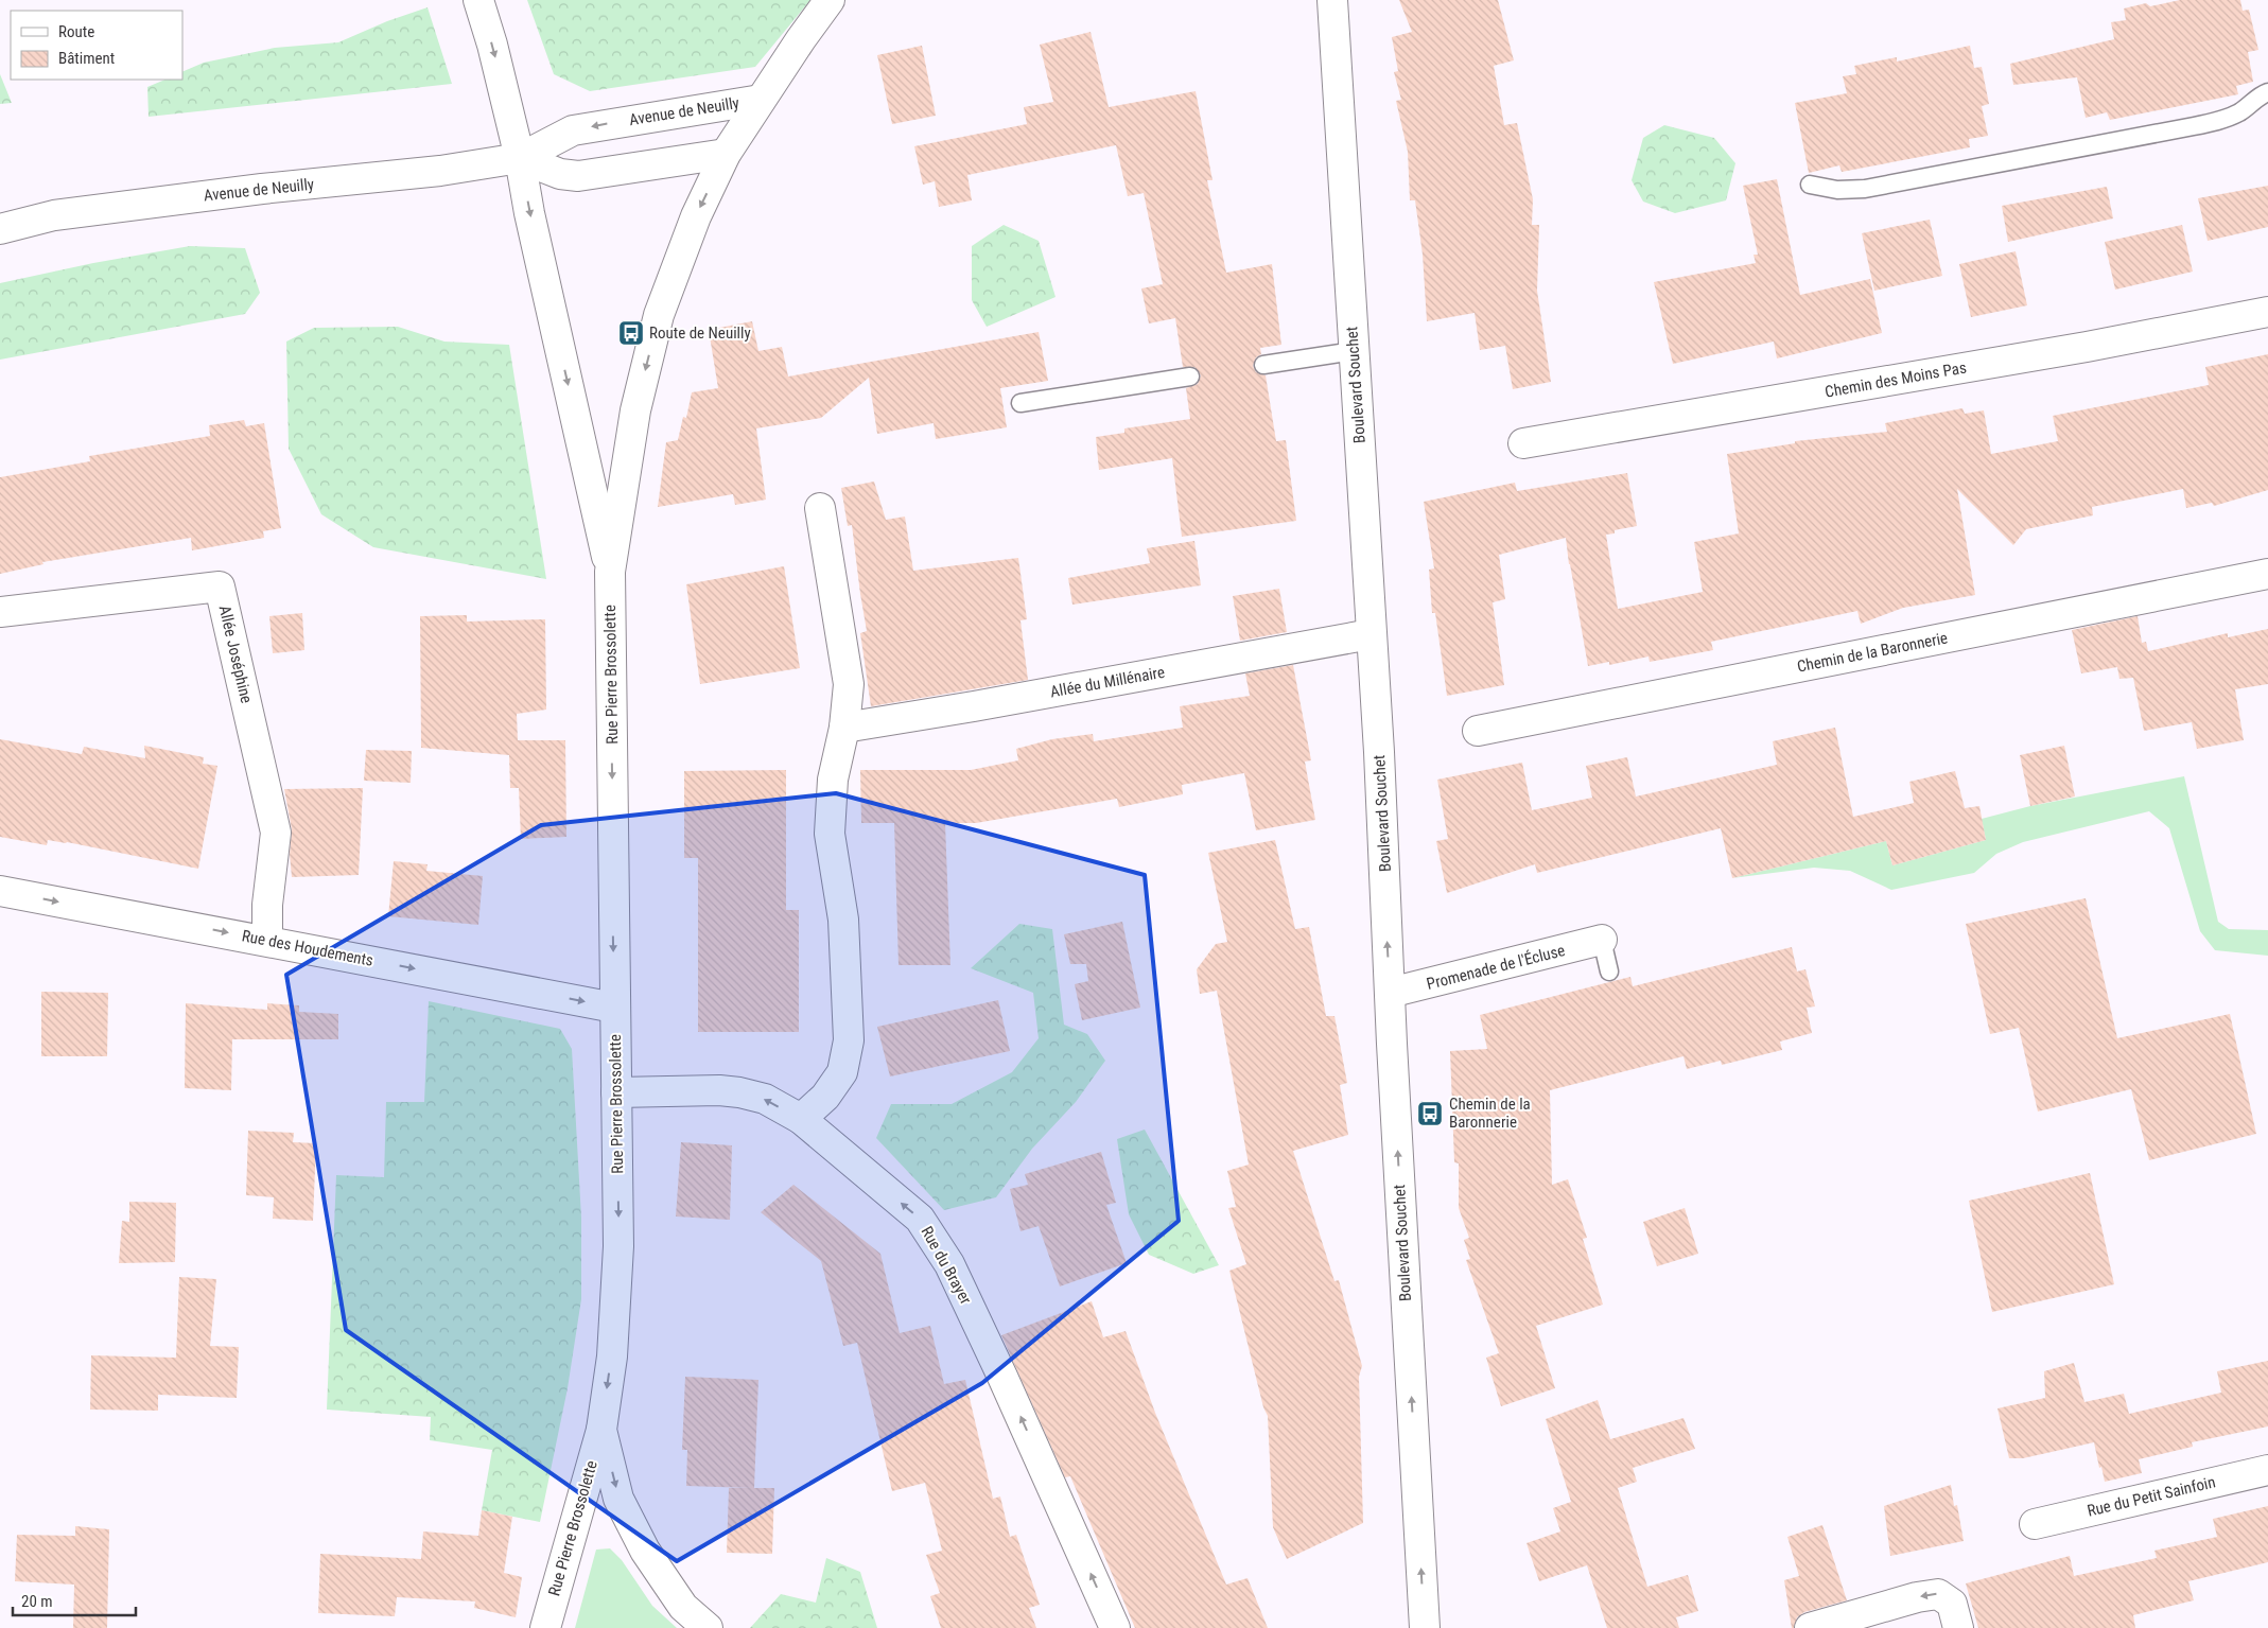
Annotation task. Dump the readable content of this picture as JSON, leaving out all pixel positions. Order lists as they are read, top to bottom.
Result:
{
  "streets": {
    "street": [
      "Avenue de Neuilly",
      "Chemin des Moins Pas",
      "Boulevard Souchet",
      "Chemin de la Baronnerie",
      "Allée Joséphine",
      "Rue Pierre Brossolette",
      "Allée du Millénaire",
      "Rue des Houdements",
      "Promenade de l'Écluse",
      "Rue du Brayer",
      "Rue du Petit Sainfoin"
    ]
  },
  "crossings": [
    ["Boulevard Souchet", "Allée du Millénaire"],
    ["Boulevard Souchet", "Promenade de l'Écluse"],
    ["Allée Joséphine", "Rue des Houdements"],
    ["Rue Pierre Brossolette", "Rue des Houdements"],
    ["Rue Pierre Brossolette", "Rue du Brayer"]
  ],
  "one_way": ["Boulevard Souchet", "Rue des Houdements", "Rue du Brayer"],
  "places": {
    "bus stop": ["Route de Neuilly", "Chemin de la Baronnerie"]
  },
  "legend": ["Route", "Bâtiment"],
  "scale_bar": "20 m"
}
